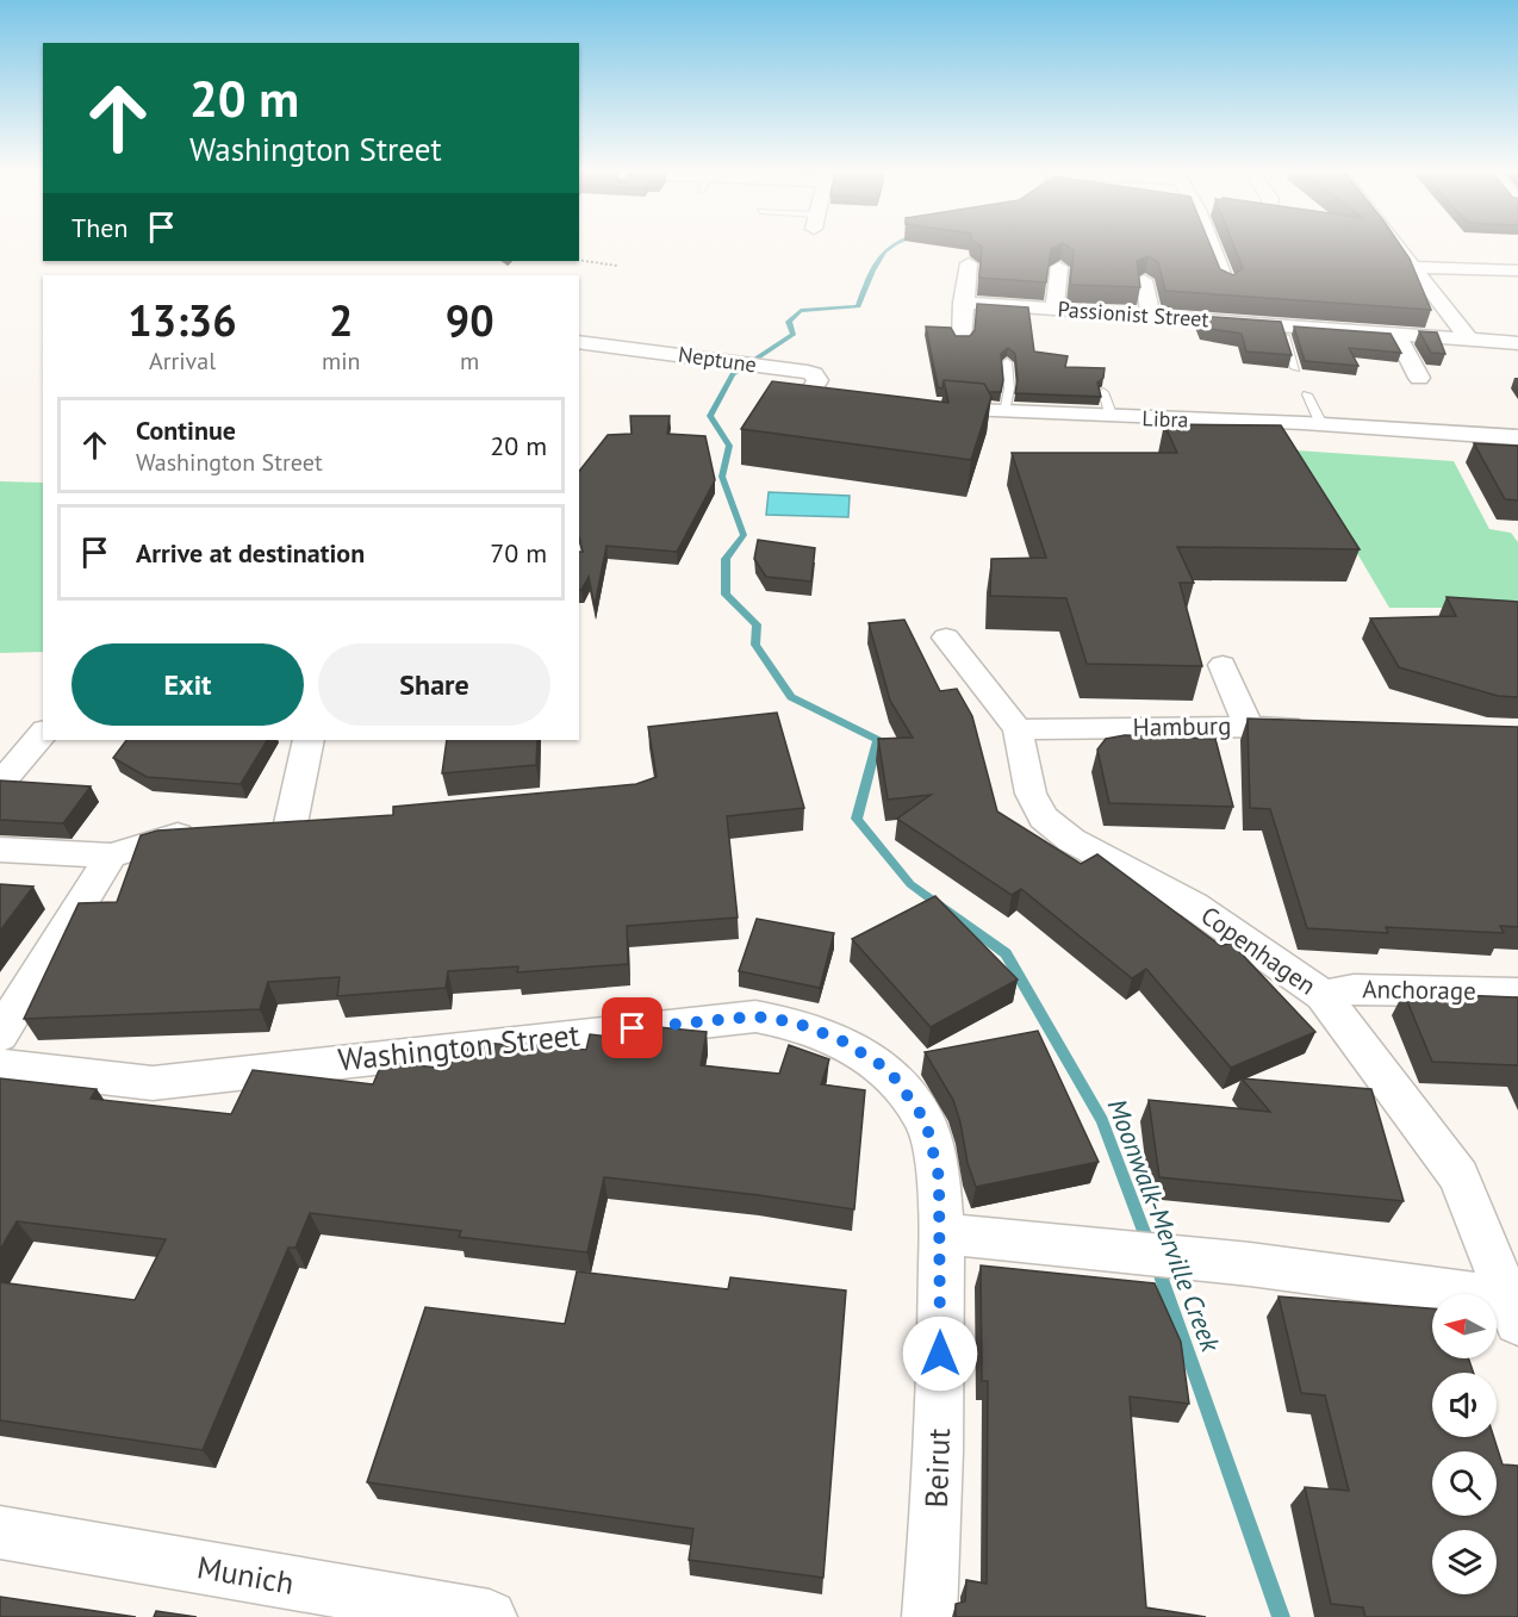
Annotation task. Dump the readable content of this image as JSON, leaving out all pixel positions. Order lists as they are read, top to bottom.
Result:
{
  "streets": {
    "street": [
      "Passionist Street",
      "Neptune",
      "Libra",
      "Hamburg",
      "Copenhagen",
      "Anchorage",
      "Washington Street",
      "Beirut",
      "Munich"
    ]
  },
  "crossings": [
    ["Hamburg", "Copenhagen"],
    ["Copenhagen", "Anchorage"],
    ["Washington Street", "Beirut"]
  ],
  "water": ["Moonwalk-Merville Creek"],
  "north": "left",
  "page": {
    "turn": ["20 m", "Washington Street"],
    "then": "Then",
    "eta": [
      "13:36",
      "Arrival",
      "2",
      "min",
      "90",
      "m"
    ],
    "list": [
      {
        "name": "Continue",
        "note": "Washington Street",
        "value": "20 m"
      },
      {
        "name": "Arrive at destination",
        "value": "70 m"
      }
    ],
    "buttons": ["Exit", "Share"]
  }
}
